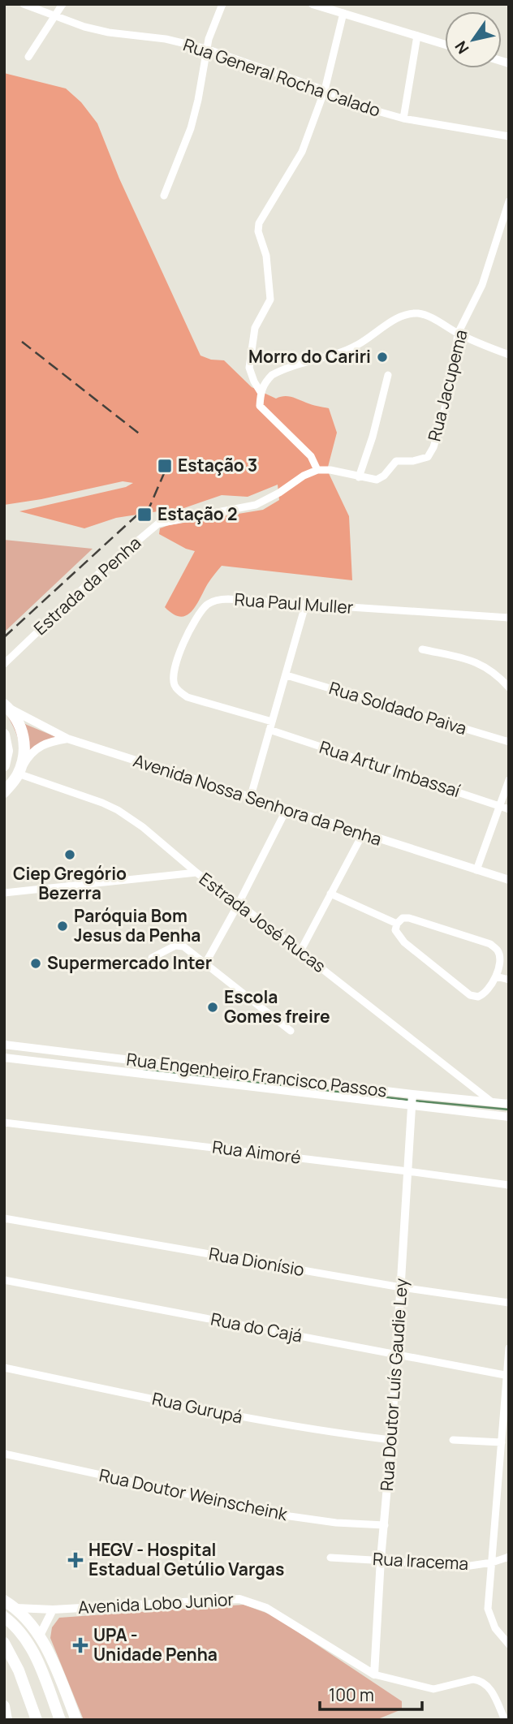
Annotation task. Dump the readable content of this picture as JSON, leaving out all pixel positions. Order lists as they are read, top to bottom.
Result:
{
  "streets": {
    "street": [
      "Rua General Rocha Calado",
      "Rua Jacupema",
      "Estrada da Penha",
      "Rua Paul Muller",
      "Rua Soldado Paiva",
      "Rua Artur Imbassaí",
      "Avenida Nossa Senhora da Penha",
      "Estrada José Rucas",
      "Rua Engenheiro Francisco Passos",
      "Rua Aimoré",
      "Rua Dionísio",
      "Rua do Cajá",
      "Rua Doutor Luís Gaudie Ley",
      "Rua Gurupá",
      "Rua Doutor Weinscheink",
      "Rua Iracema",
      "Avenida Lobo Junior"
    ]
  },
  "crossings": [
    ["Rua Jacupema", "Estrada da Penha"],
    ["Estrada José Rucas", "Rua Engenheiro Francisco Passos"],
    ["Rua Engenheiro Francisco Passos", "Rua Doutor Luís Gaudie Ley"],
    ["Rua Aimoré", "Rua Doutor Luís Gaudie Ley"],
    ["Rua Dionísio", "Rua Doutor Luís Gaudie Ley"],
    ["Rua do Cajá", "Rua Doutor Luís Gaudie Ley"],
    ["Rua Doutor Luís Gaudie Ley", "Rua Gurupá"],
    ["Rua Doutor Luís Gaudie Ley", "Rua Doutor Weinscheink"],
    ["Rua Doutor Luís Gaudie Ley", "Rua Iracema"],
    ["Rua Doutor Luís Gaudie Ley", "Avenida Lobo Junior"]
  ],
  "places": {
    "other": [
      "Morro do Cariri",
      "Ciep Gregório Bezerra",
      "Paróquia Bom Jesus da Penha",
      "Supermercado Inter",
      "Escola Gomes freire"
    ],
    "transit": ["Estação 3", "Estação 2"],
    "health": ["HEGV - Hospital Estadual Getúlio Vargas", "UPA - Unidade Penha"]
  },
  "scale_bar": "100 m",
  "north": "bottom left"
}
